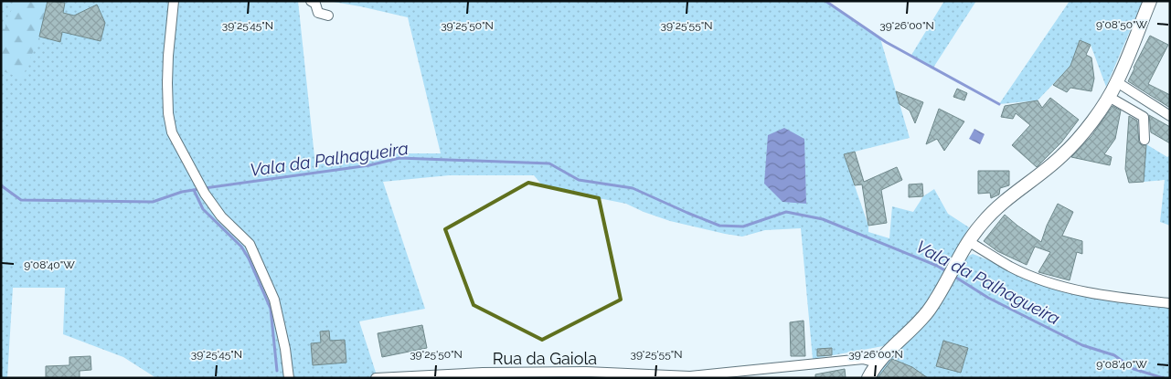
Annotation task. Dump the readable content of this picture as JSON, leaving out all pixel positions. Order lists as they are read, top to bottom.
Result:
{
  "streets": {
    "street": ["Rua da Gaiola"]
  },
  "water": ["Vala da Palhagueira"],
  "coordinates": [
    "9°08'50\"W",
    "39°25'45\"N",
    "39°25'50\"N",
    "39°25'55\"N",
    "39°26'00\"N",
    "9°08'40\"W"
  ]
}
